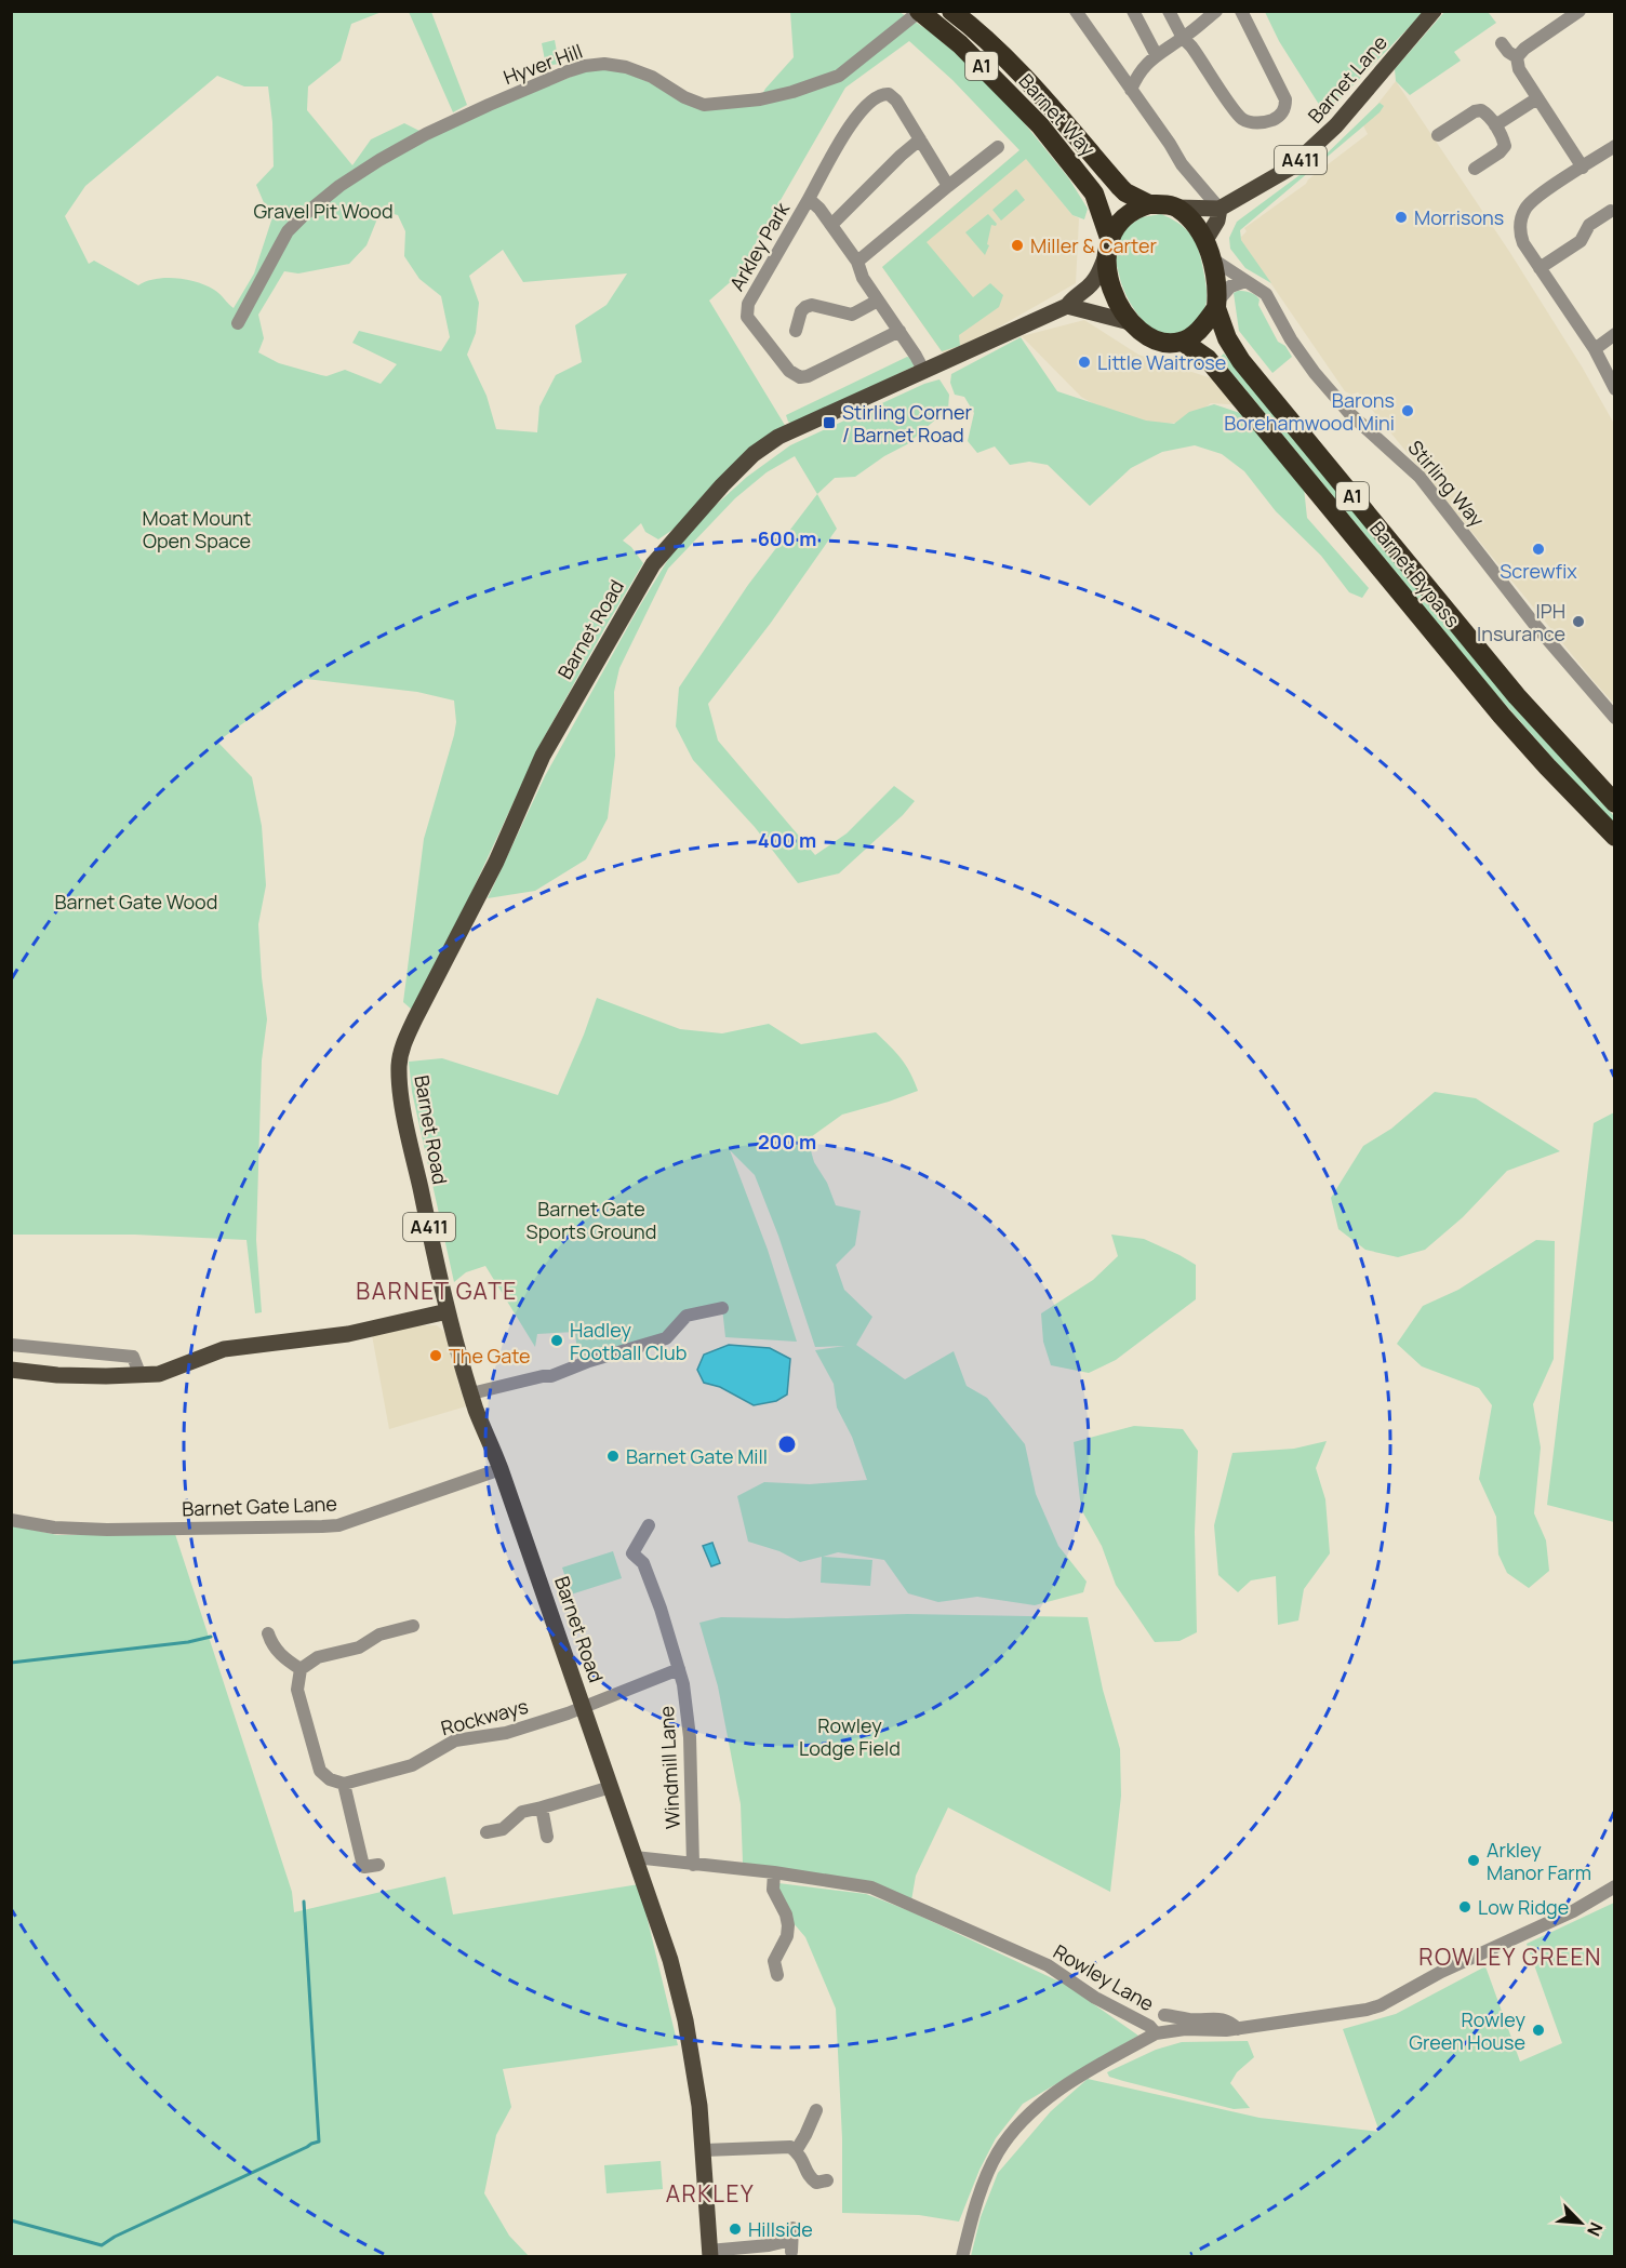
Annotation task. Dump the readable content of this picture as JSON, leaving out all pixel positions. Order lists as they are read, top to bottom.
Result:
{
  "streets": {
    "highway": ["A1", "Barnet Way", "Barnet Bypass"],
    "main road": ["Barnet Lane", "A411", "Barnet Road"],
    "street": [
      "Hyver Hill",
      "Arkley Park",
      "Stirling Way",
      "Barnet Gate Lane",
      "Rockways",
      "Windmill Lane",
      "Rowley Lane"
    ]
  },
  "crossings": [
    ["Hyver Hill", "Barnet Way"],
    ["Barnet Way", "Stirling Way"],
    ["Barnet Way", "Barnet Bypass"],
    ["Barnet Way", "Barnet Road"],
    ["Arkley Park", "Barnet Road"],
    ["Stirling Way", "Barnet Bypass"],
    ["Stirling Way", "Barnet Road"],
    ["Barnet Bypass", "Barnet Road"],
    ["Barnet Road", "Barnet Gate Lane"],
    ["Barnet Road", "Rockways"],
    ["Barnet Road", "Windmill Lane"],
    ["Barnet Road", "Rowley Lane"],
    ["Rockways", "Windmill Lane"],
    ["Windmill Lane", "Rowley Lane"]
  ],
  "districts": ["BARNET GATE", "ROWLEY GREEN", "ARKLEY"],
  "parks": [
    "Gravel Pit Wood",
    "Moat Mount Open Space",
    "Barnet Gate Wood",
    "Barnet Gate Sports Ground",
    "Rowley Lodge Field"
  ],
  "places": {
    "other": [
      "Morrisons",
      "Miller & Carter",
      "Little Waitrose",
      "Barons Borehamwood Mini",
      "Screwfix",
      "IPH Insurance",
      "Hadley Football Club",
      "The Gate",
      "Barnet Gate Mill",
      "Arkley Manor Farm",
      "Low Ridge",
      "Rowley Green House",
      "Hillside"
    ],
    "transit": ["Stirling Corner / Barnet Road"]
  },
  "north": "bottom right",
  "rings": ["600 m", "400 m", "200 m"]
}
